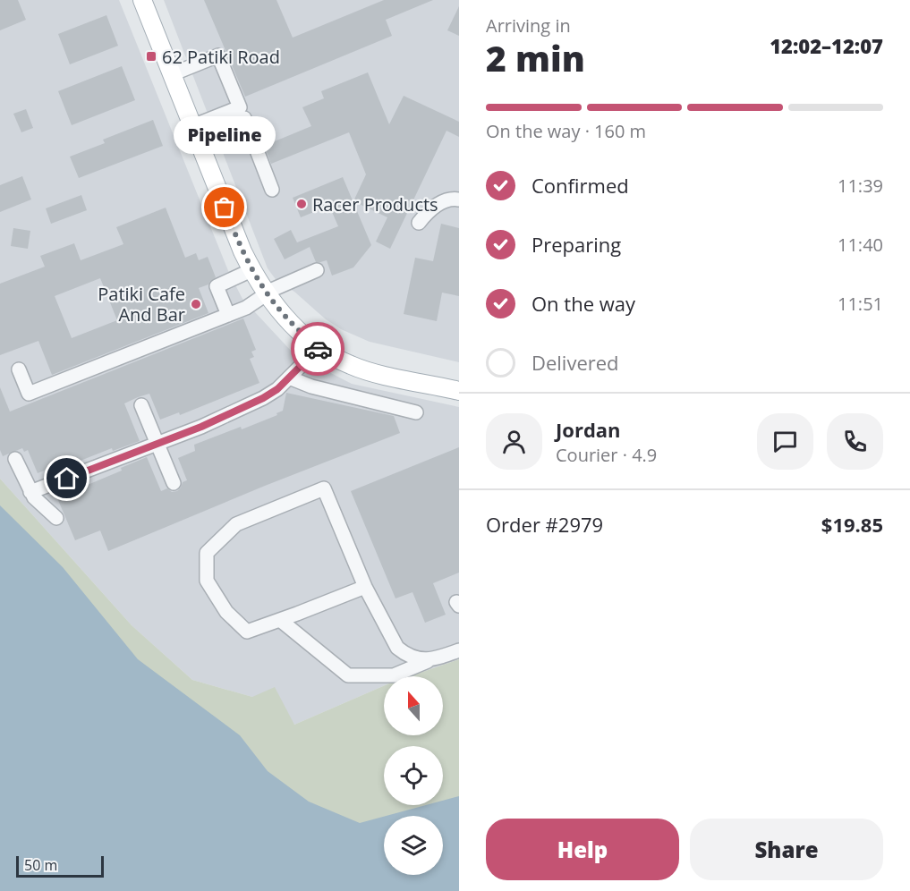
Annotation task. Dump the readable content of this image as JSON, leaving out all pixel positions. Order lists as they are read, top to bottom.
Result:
{
  "places": {
    "transit": ["62 Patiki Road"],
    "other": ["Racer Products", "Pipeline", "Patiki Cafe And Bar"]
  },
  "scale_bar": "50 m",
  "north": "top",
  "page": {
    "heading": ["2 min", "Arriving in", "12:02–12:07"],
    "panel": [
      "Jordan",
      "Courier · 4.9",
      "Order #2979",
      "$19.85"
    ],
    "bar": "On the way · 160 m",
    "bubble": "Pipeline",
    "list": [
      ["Confirmed", "11:39"],
      ["Preparing", "11:40"],
      ["On the way", "11:51"],
      "Delivered"
    ],
    "buttons": ["Help", "Share"],
    "scale": "50 m"
  }
}
